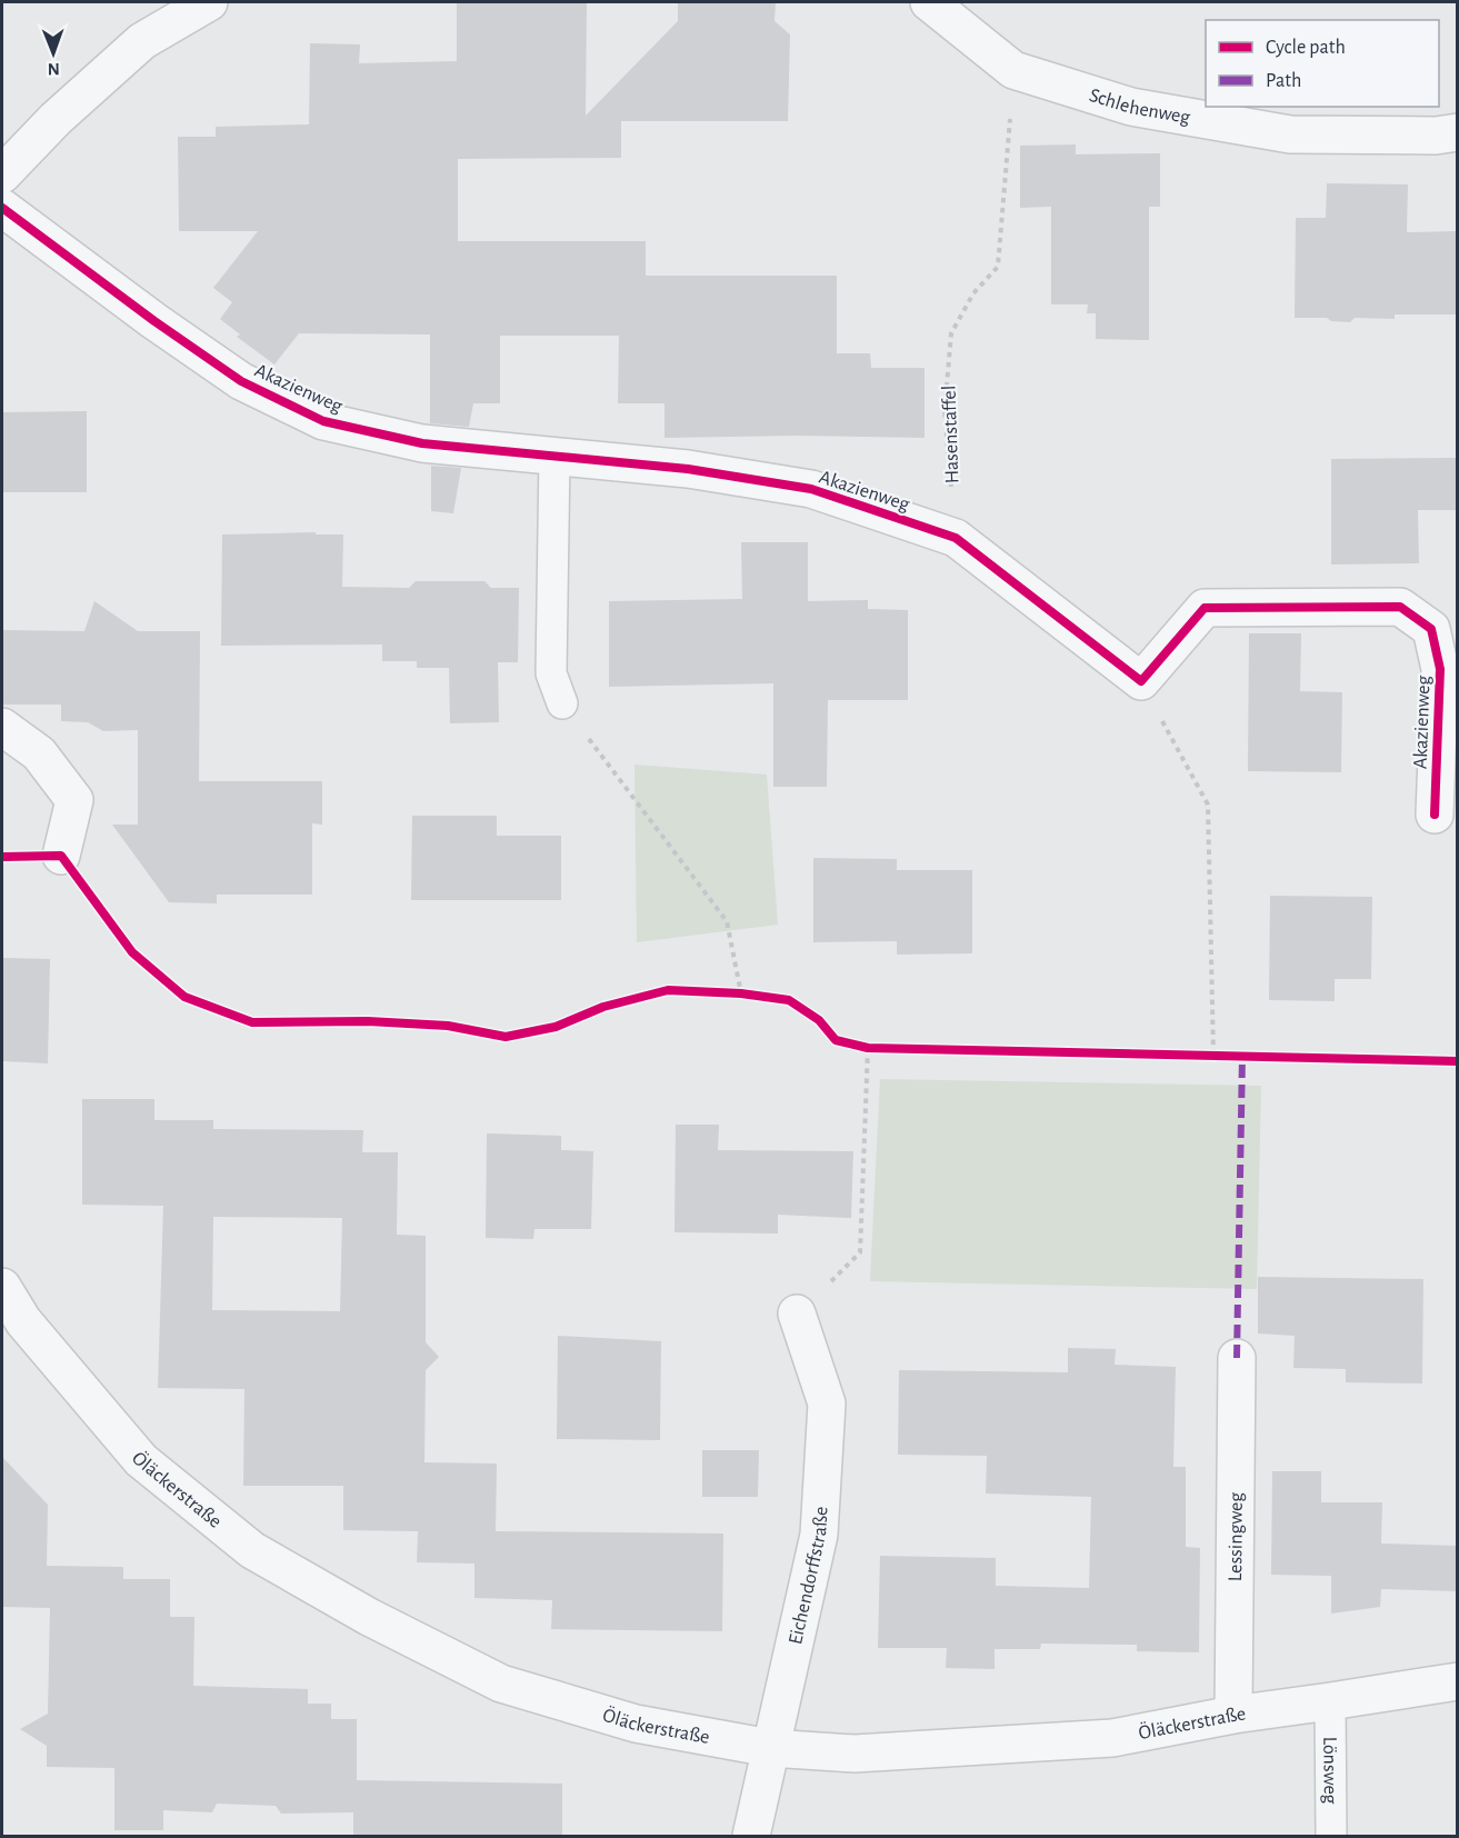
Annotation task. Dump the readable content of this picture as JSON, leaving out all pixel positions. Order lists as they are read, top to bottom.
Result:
{
  "streets": {
    "street": [
      "Schlehenweg",
      "Akazienweg",
      "Öläckerstraße",
      "Lessingweg",
      "Eichendorffstraße"
    ],
    "lane": ["Lönsweg"],
    "path": ["Hasenstaffel"]
  },
  "crossings": [
    ["Schlehenweg", "Hasenstaffel"],
    ["Akazienweg", "Hasenstaffel"],
    ["Öläckerstraße", "Lessingweg"],
    ["Öläckerstraße", "Eichendorffstraße"],
    ["Öläckerstraße", "Lönsweg"]
  ],
  "legend": ["Cycle path", "Path"],
  "north": "bottom"
}
